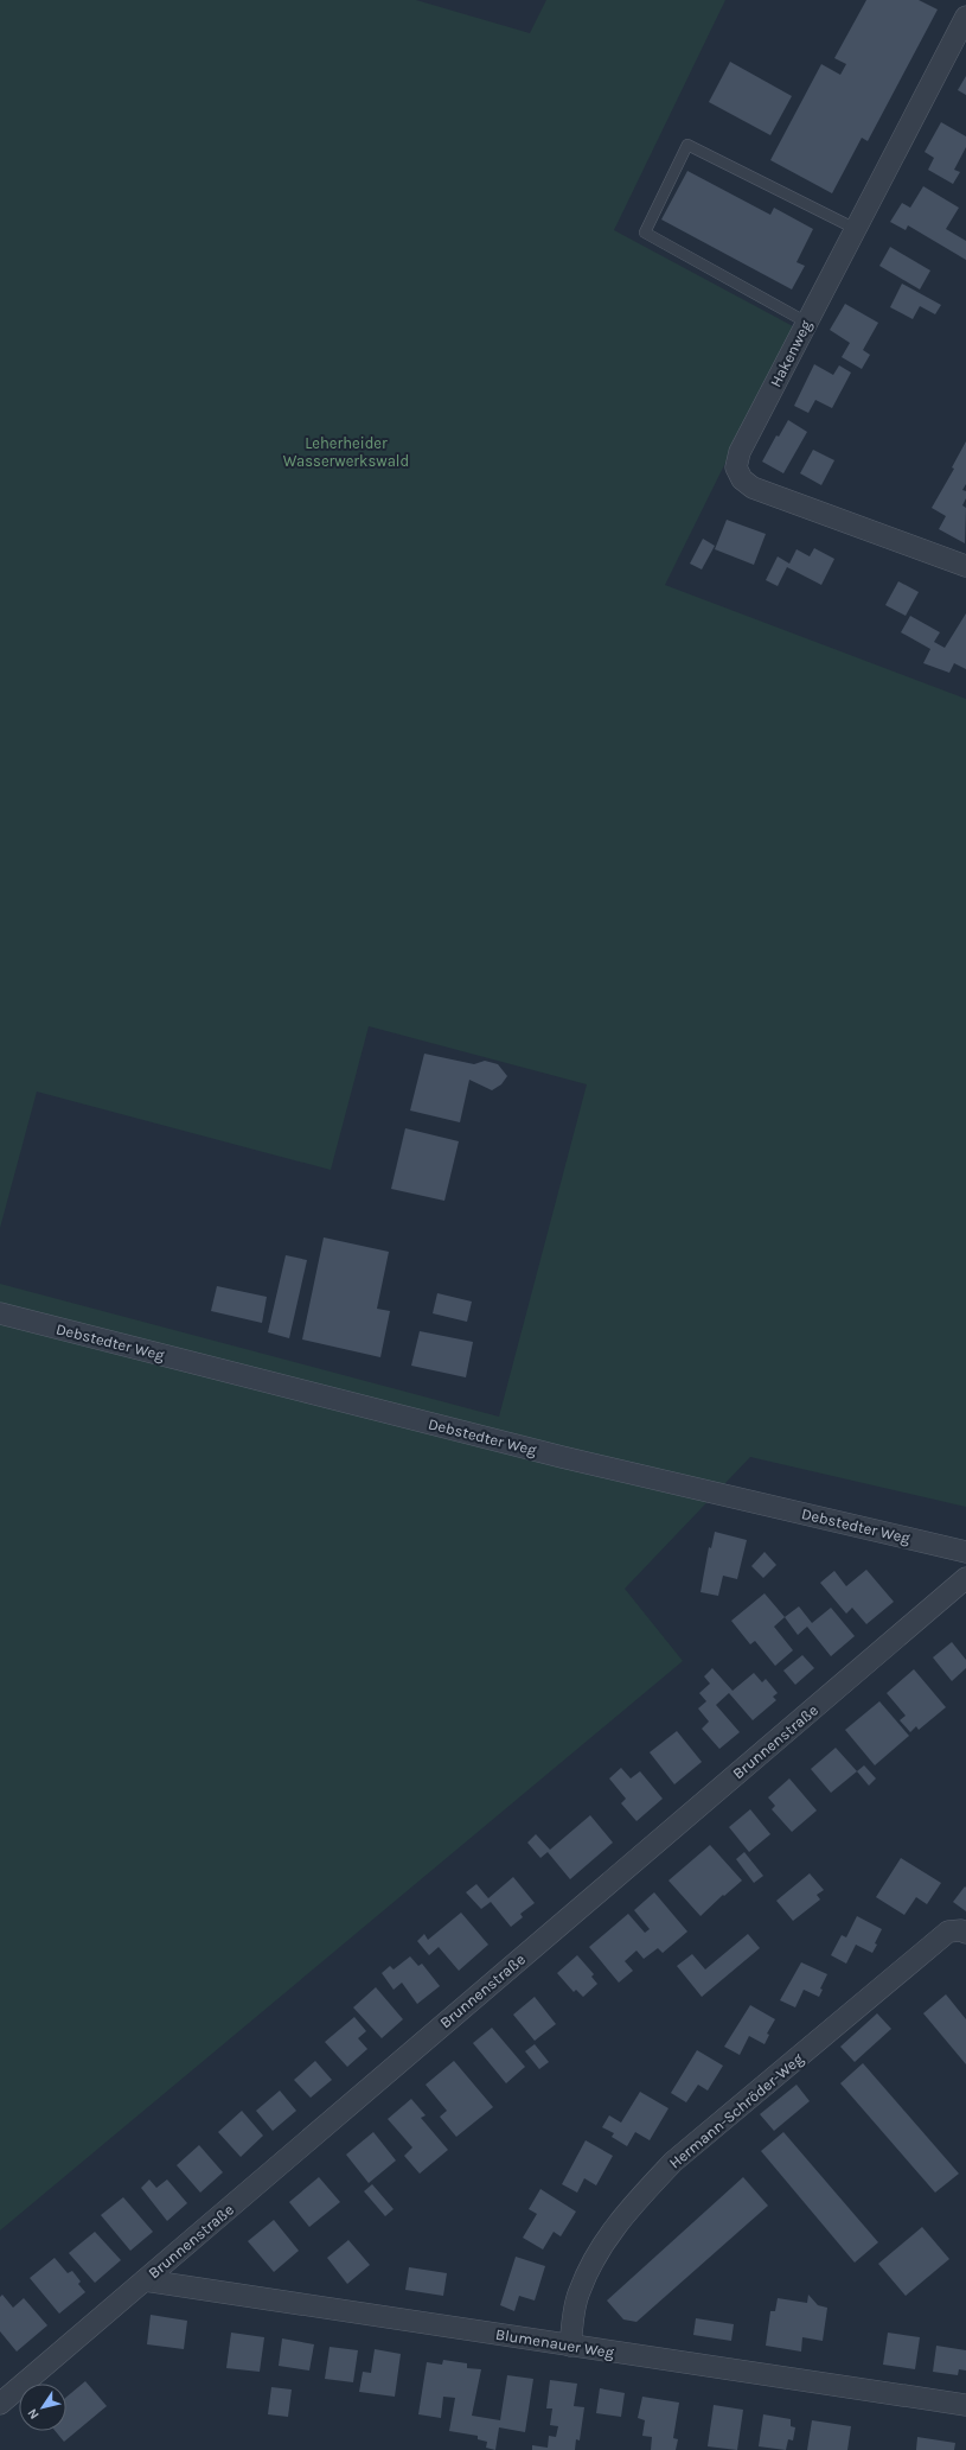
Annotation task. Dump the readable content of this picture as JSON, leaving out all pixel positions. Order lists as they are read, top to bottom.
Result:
{
  "streets": {
    "street": [
      "Hakenweg",
      "Debstedter Weg",
      "Brunnenstraße",
      "Hermann-Schröder-Weg",
      "Blumenauer Weg"
    ]
  },
  "crossings": [
    ["Brunnenstraße", "Blumenauer Weg"],
    ["Hermann-Schröder-Weg", "Blumenauer Weg"]
  ],
  "parks": ["Leherheider Wasserwerkswald"],
  "north": "bottom left"
}
